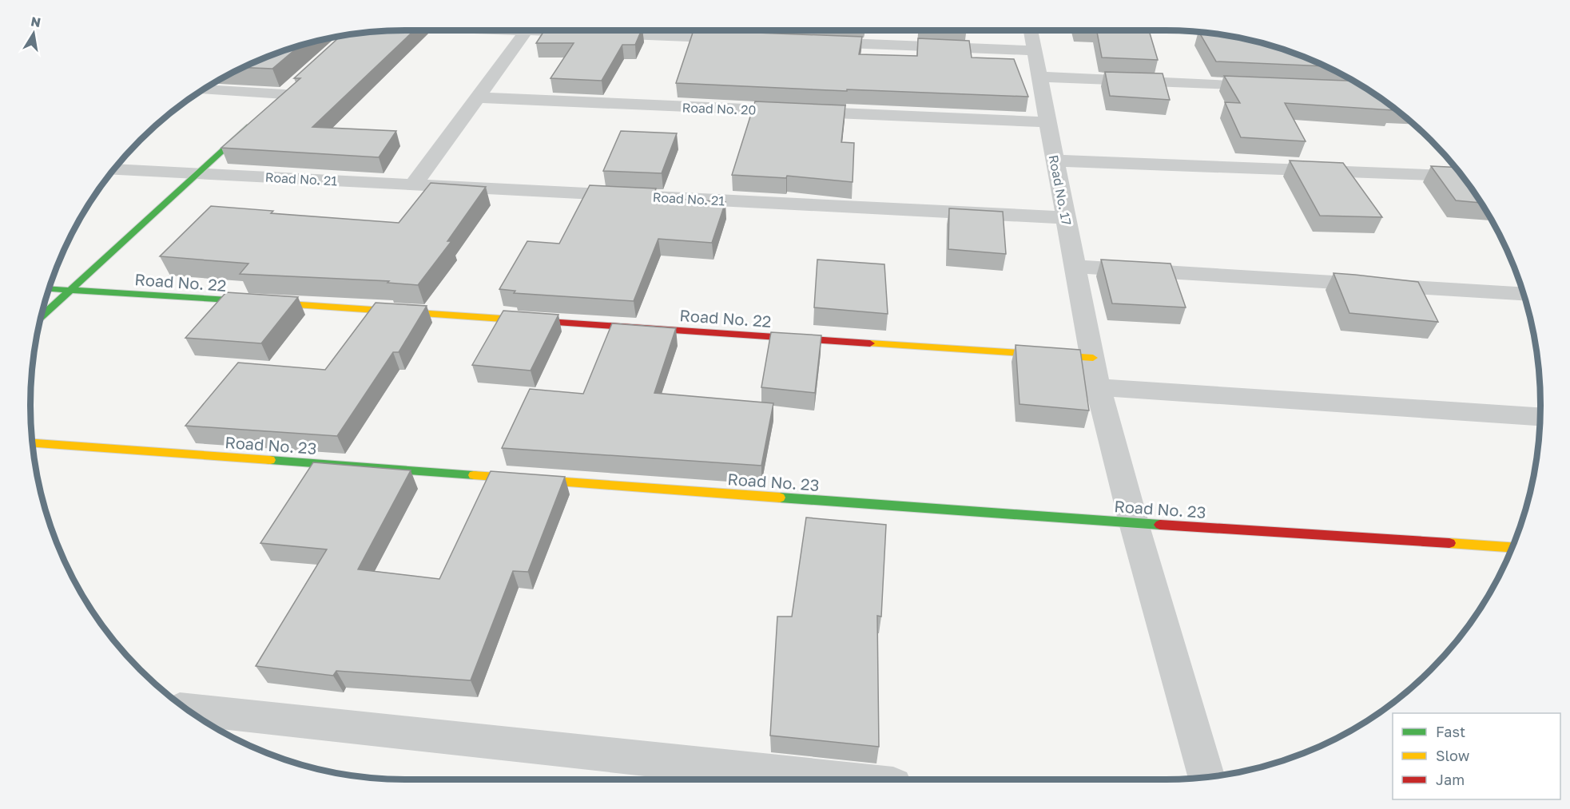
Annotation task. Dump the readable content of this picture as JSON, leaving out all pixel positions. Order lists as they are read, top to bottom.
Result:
{
  "streets": {
    "street": [
      "Road No. 20",
      "Road No. 21",
      "Road No. 17",
      "Road No. 22",
      "Road No. 23"
    ]
  },
  "crossings": [
    ["Road No. 20", "Road No. 17"],
    ["Road No. 21", "Road No. 17"],
    ["Road No. 17", "Road No. 22"],
    ["Road No. 17", "Road No. 23"]
  ],
  "legend": ["Fast", "Slow", "Jam"],
  "north": "top"
}
